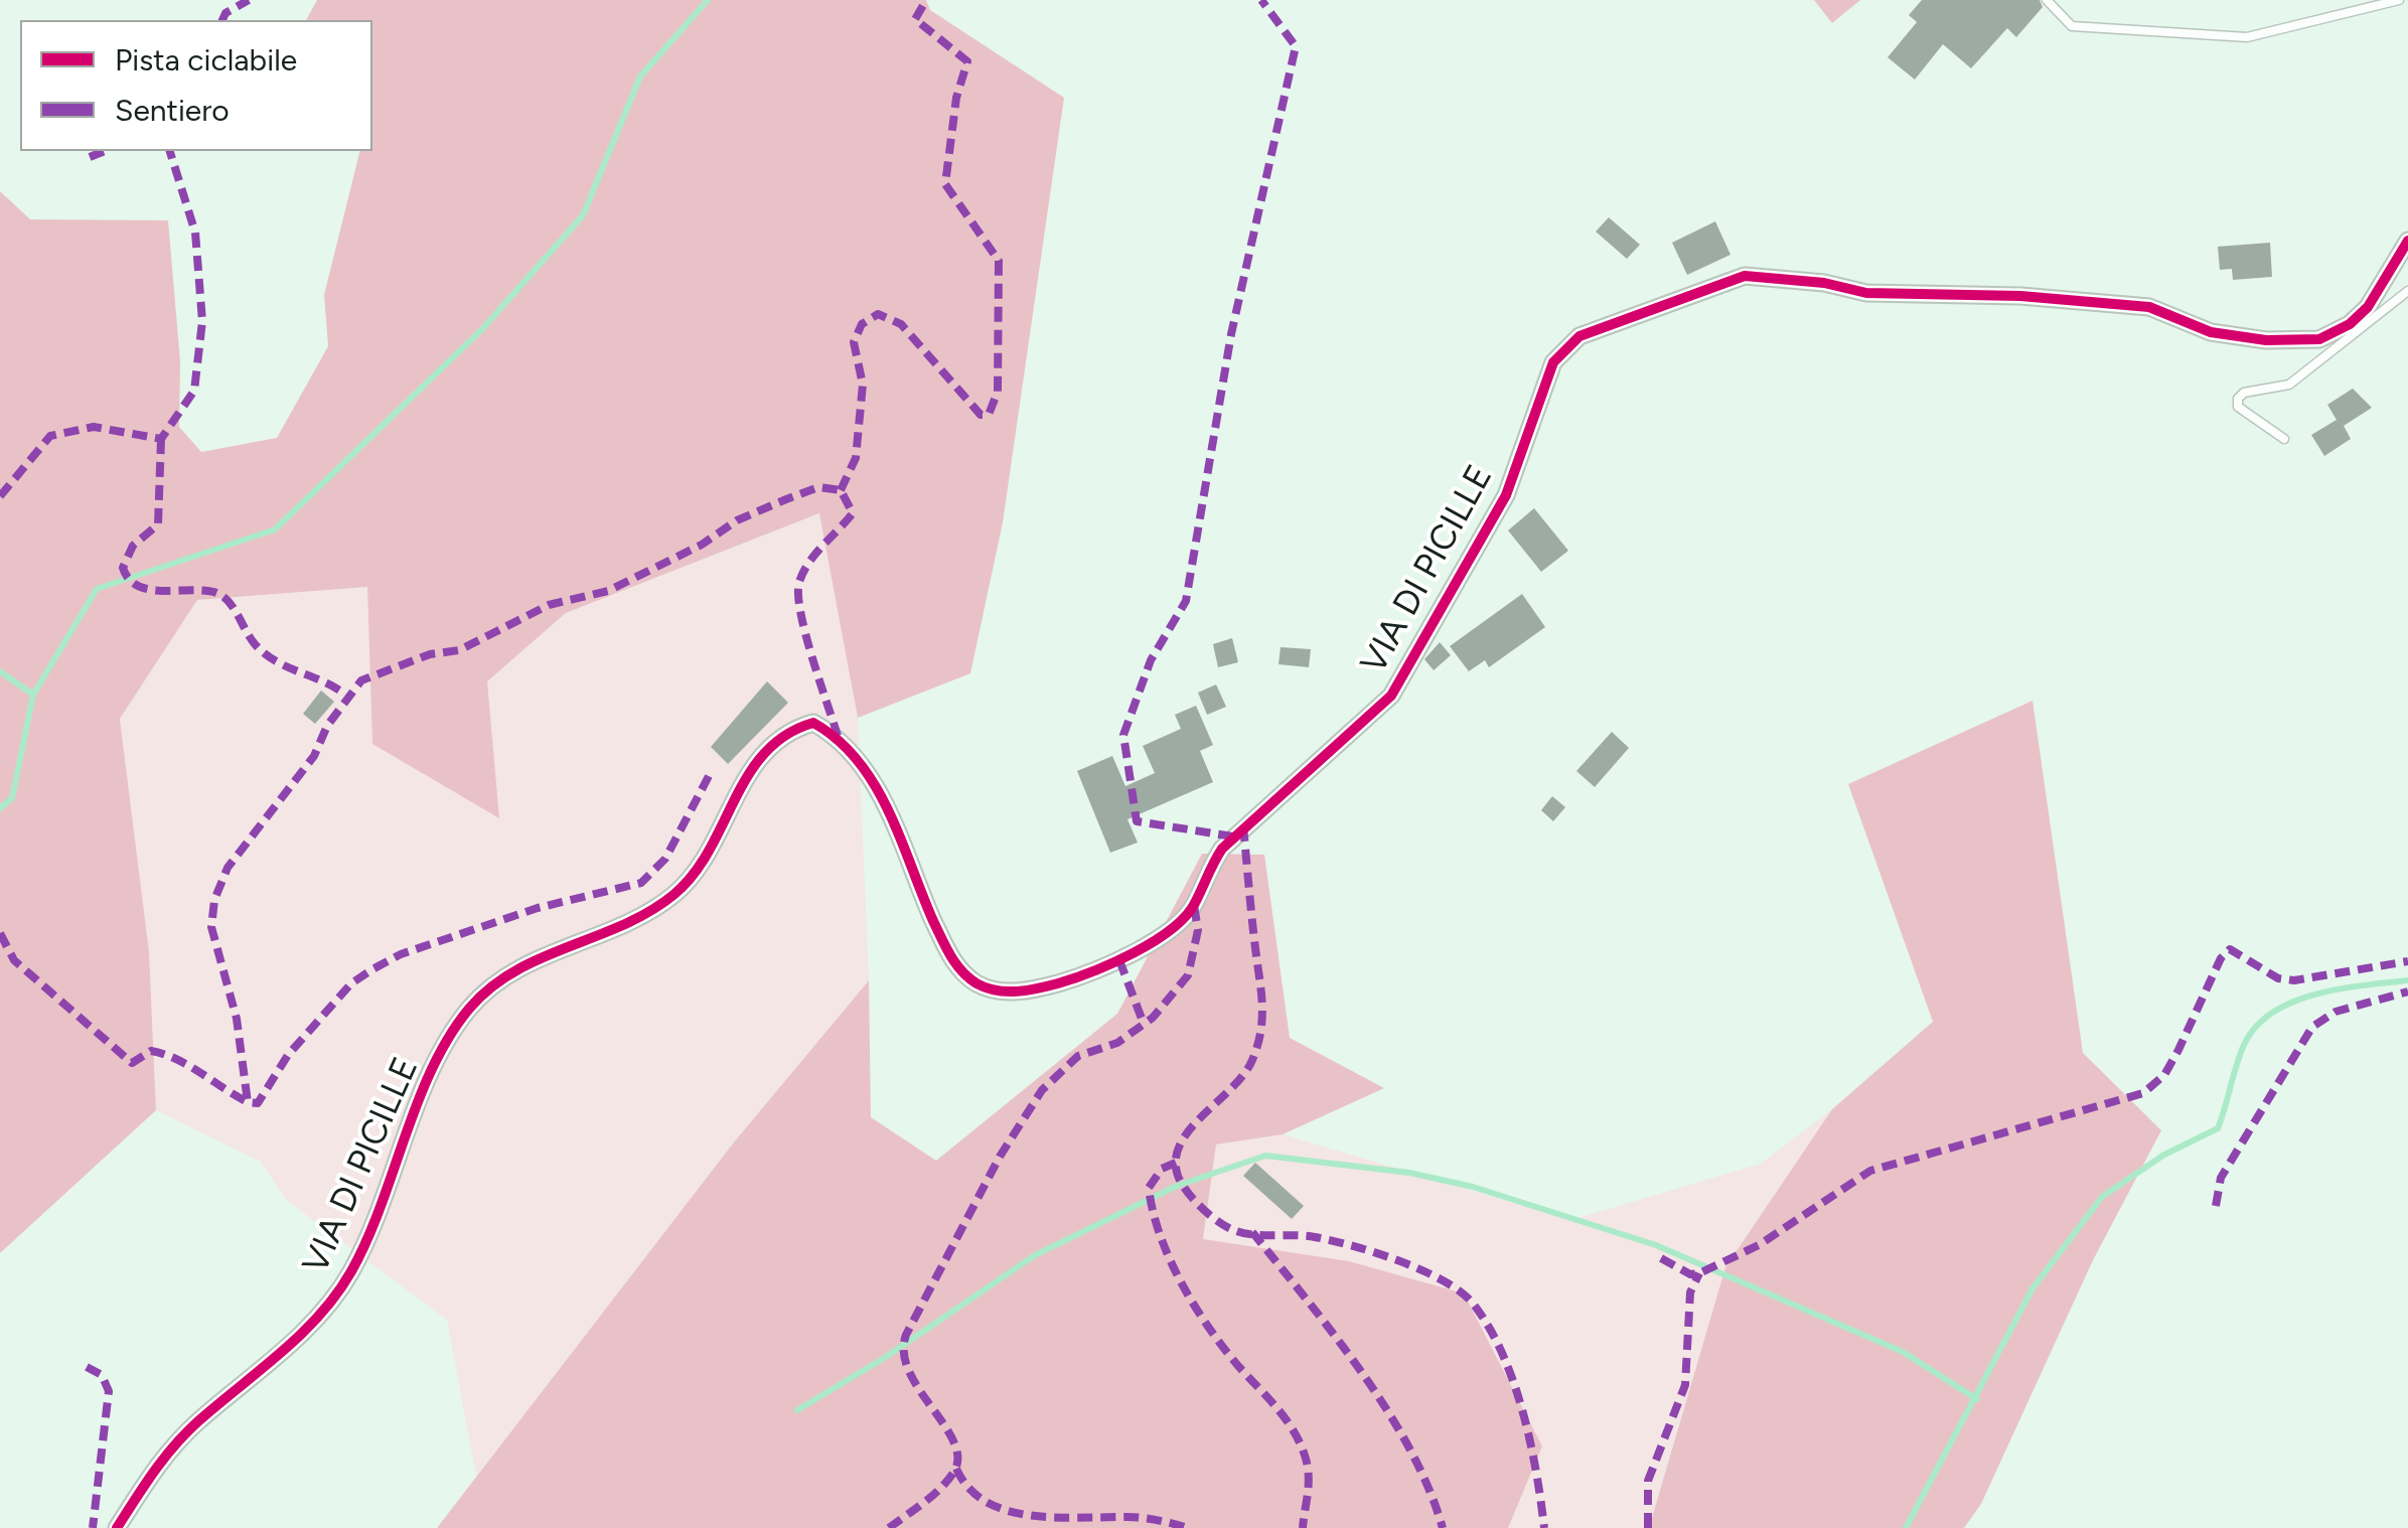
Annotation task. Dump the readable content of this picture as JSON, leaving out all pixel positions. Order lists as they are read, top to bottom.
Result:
{
  "streets": {
    "street": ["VIA DI PICILLE"]
  },
  "legend": ["Pista ciclabile", "Sentiero"]
}
